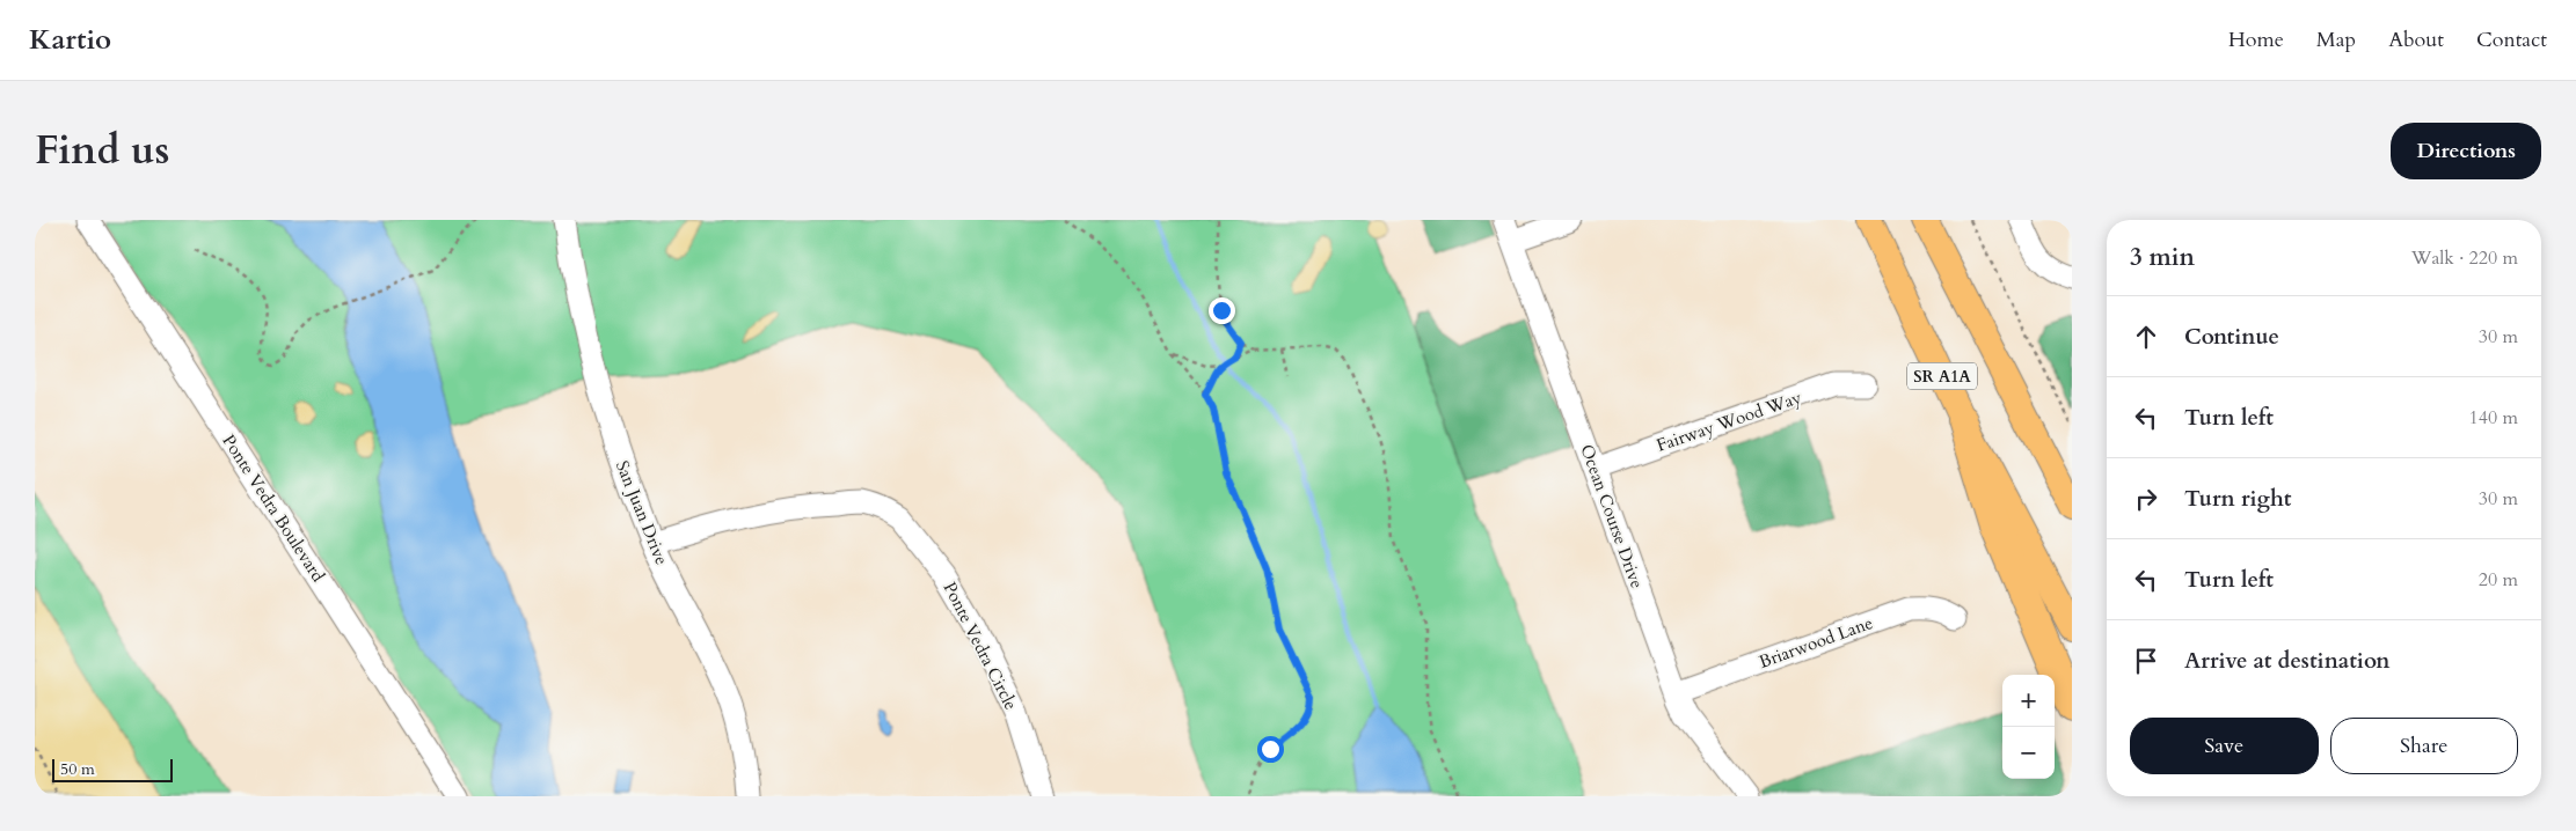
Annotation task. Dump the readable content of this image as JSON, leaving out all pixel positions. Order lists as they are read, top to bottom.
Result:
{
  "streets": {
    "main road": ["SR A1A"],
    "street": [
      "Fairway Wood Way",
      "Ponte Vedra Boulevard",
      "San Juan Drive",
      "Ocean Course Drive",
      "Briarwood Lane",
      "Ponte Vedra Circle"
    ]
  },
  "crossings": [
    ["Fairway Wood Way", "Ocean Course Drive"],
    ["San Juan Drive", "Ponte Vedra Circle"],
    ["Ocean Course Drive", "Briarwood Lane"]
  ],
  "scale_bar": "50 m",
  "page": {
    "header": "Kartio",
    "nav": [
      "Home",
      "Map",
      "About",
      "Contact"
    ],
    "title": "Find us",
    "buttons": [
      "Directions",
      ["Save", "Share"]
    ],
    "heading": ["3 min", "Walk · 220 m"],
    "list": [
      ["Continue", "30 m"],
      ["Turn left", "140 m"],
      ["Turn right", "30 m"],
      ["Turn left", "20 m"],
      "Arrive at destination"
    ],
    "map_buttons": ["+", "−"],
    "scale": "50 m"
  }
}
